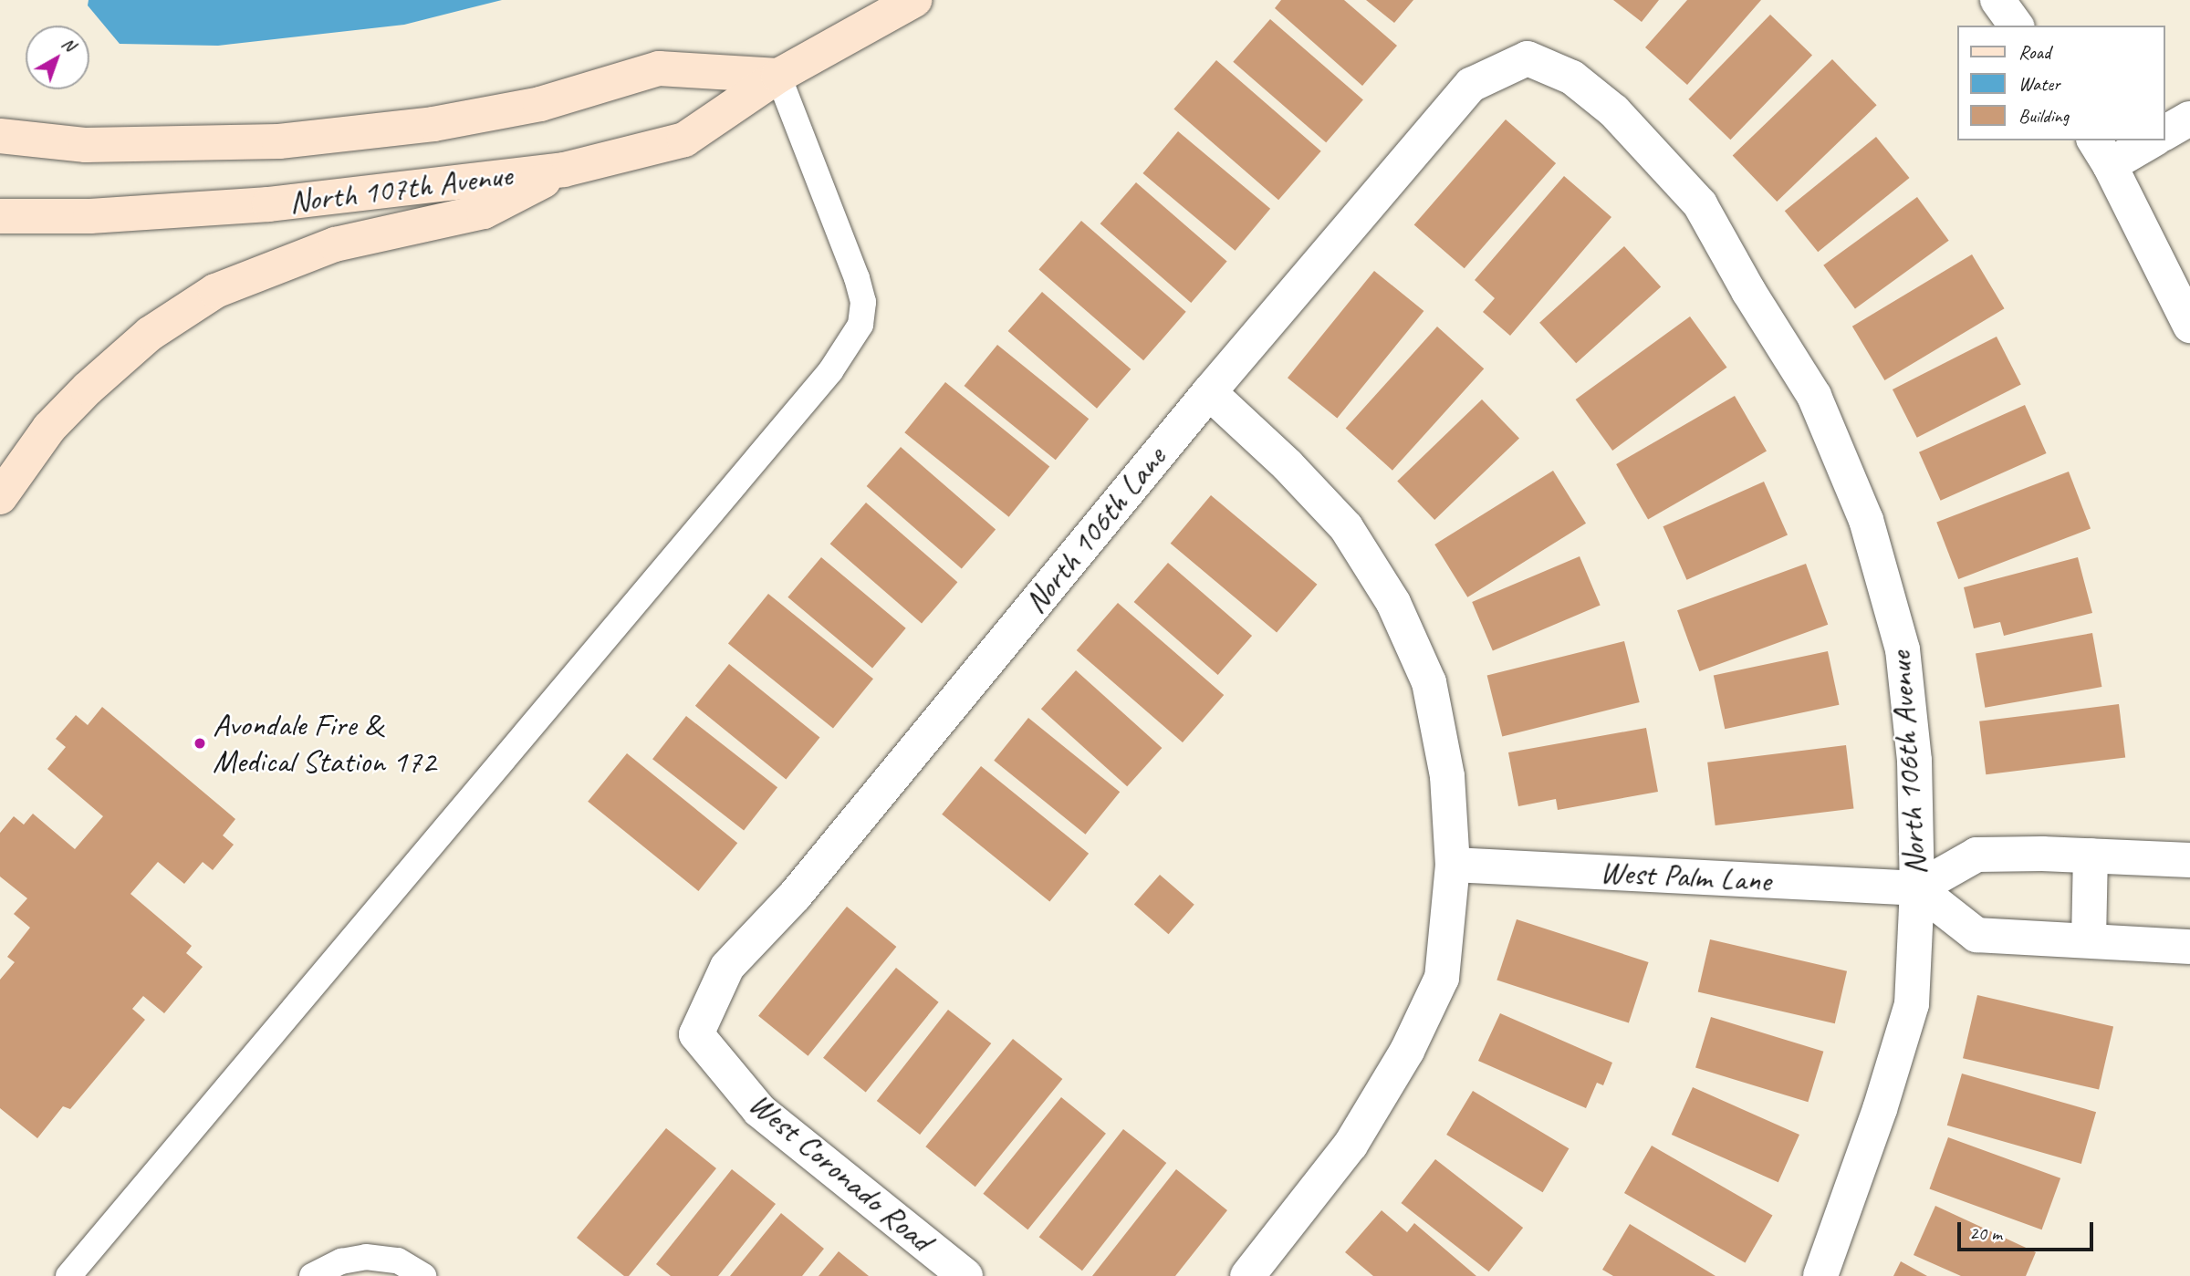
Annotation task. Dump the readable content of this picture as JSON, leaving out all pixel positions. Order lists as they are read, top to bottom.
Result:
{
  "streets": {
    "main road": ["North 107th Avenue"],
    "street": [
      "North 106th Lane",
      "North 106th Avenue",
      "West Palm Lane",
      "West Coronado Road"
    ]
  },
  "crossings": [
    ["North 106th Lane", "North 106th Avenue"],
    ["North 106th Lane", "West Coronado Road"],
    ["North 106th Avenue", "West Palm Lane"]
  ],
  "places": ["Avondale Fire & Medical Station 172"],
  "legend": ["Road", "Water", "Building"],
  "scale_bar": "20 m",
  "north": "top right"
}
